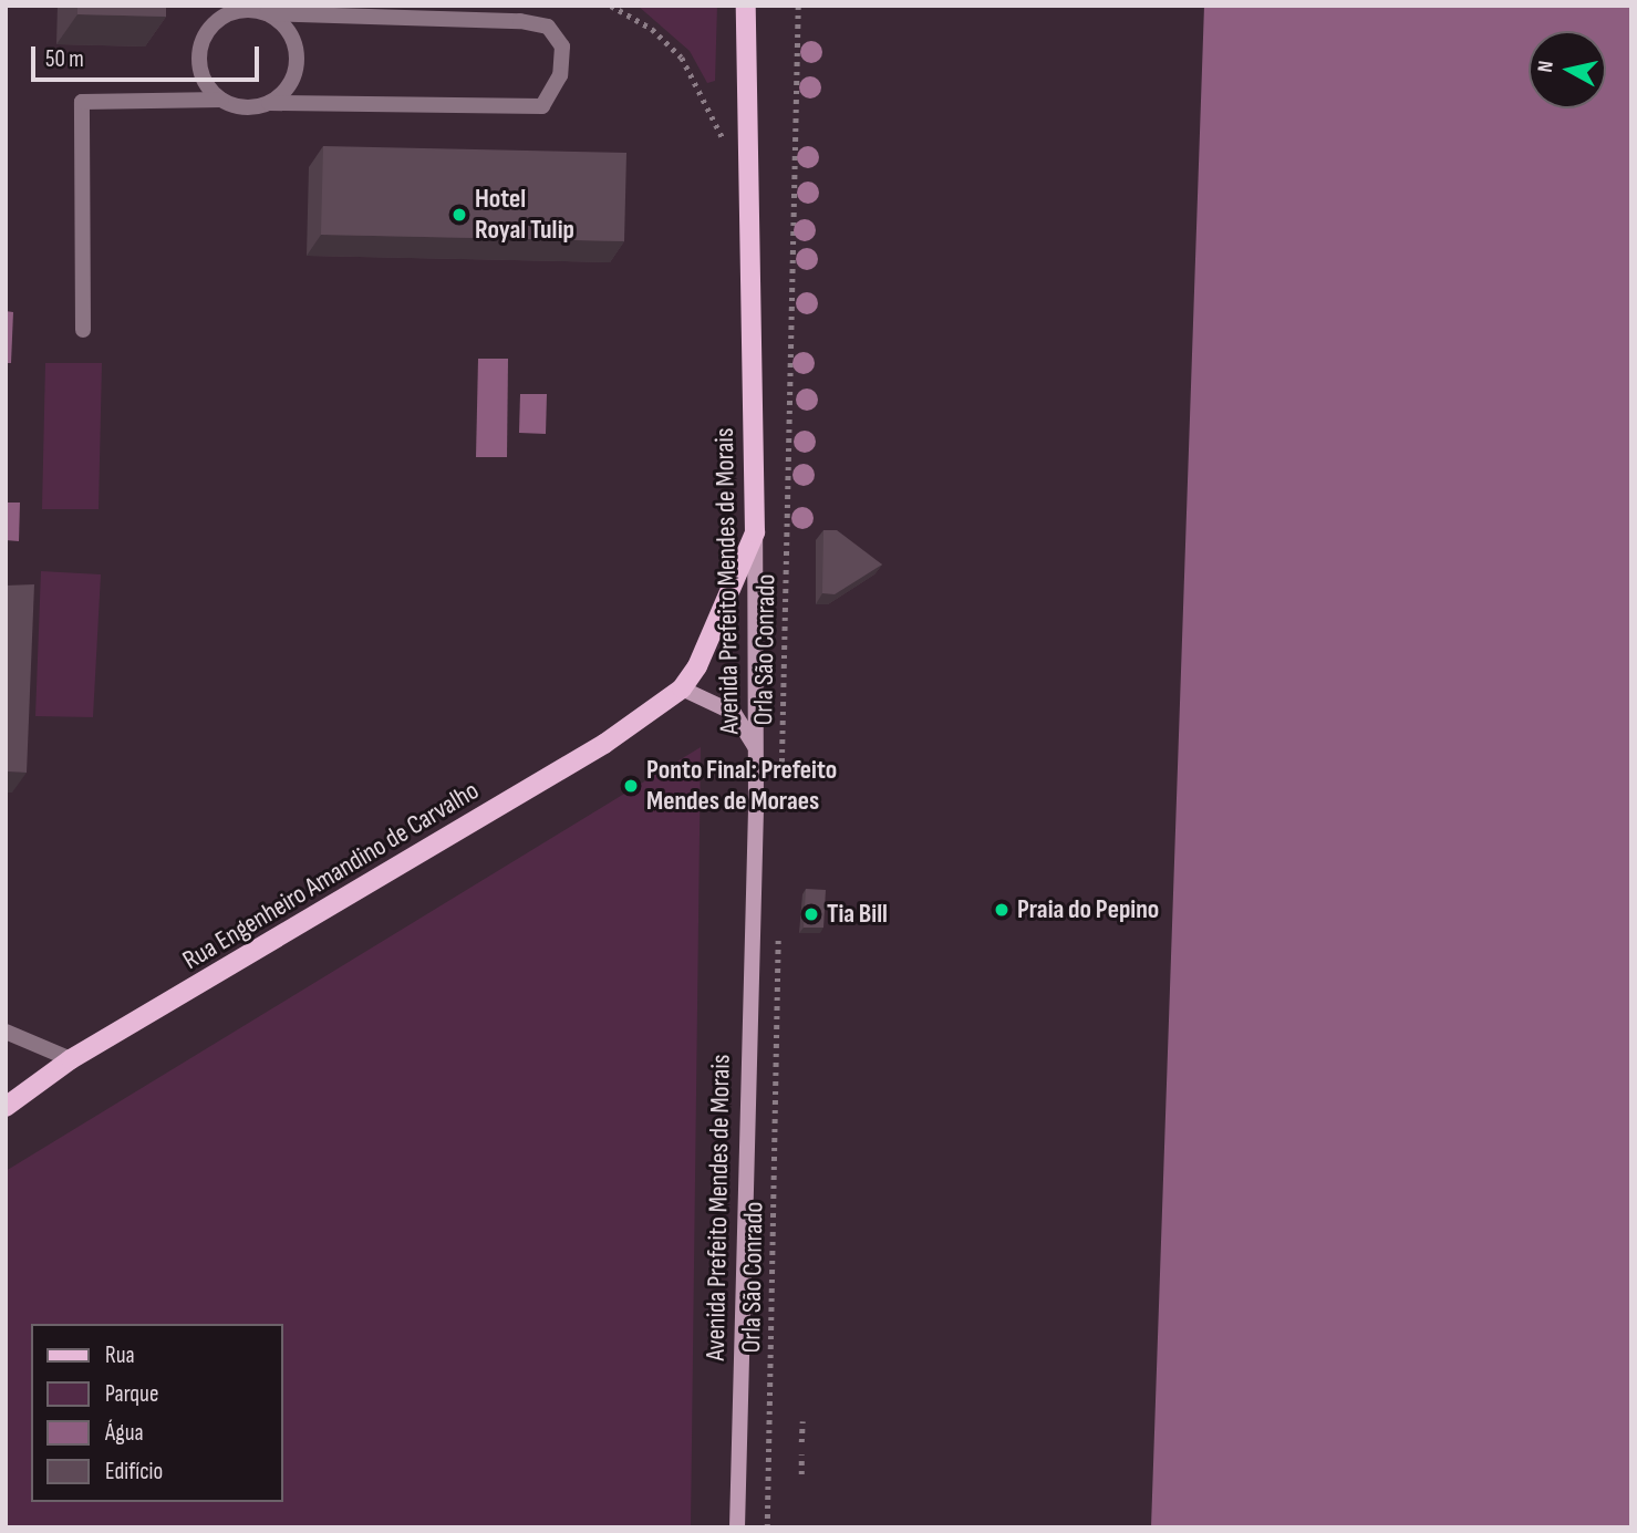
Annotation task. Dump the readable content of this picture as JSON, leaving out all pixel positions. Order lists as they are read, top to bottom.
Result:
{
  "streets": {
    "main road": ["Avenida Prefeito Mendes de Morais", "Rua Engenheiro Amandino de Carvalho"],
    "path": ["Orla São Conrado"]
  },
  "crossings": [
    ["Avenida Prefeito Mendes de Morais", "Rua Engenheiro Amandino de Carvalho"]
  ],
  "places": [
    "Hotel Royal Tulip",
    "Ponto Final: Prefeito Mendes de Moraes",
    "Praia do Pepino",
    "Tia Bill"
  ],
  "legend": [
    "Rua",
    "Parque",
    "Água",
    "Edifício"
  ],
  "scale_bar": "50 m",
  "north": "left"
}
